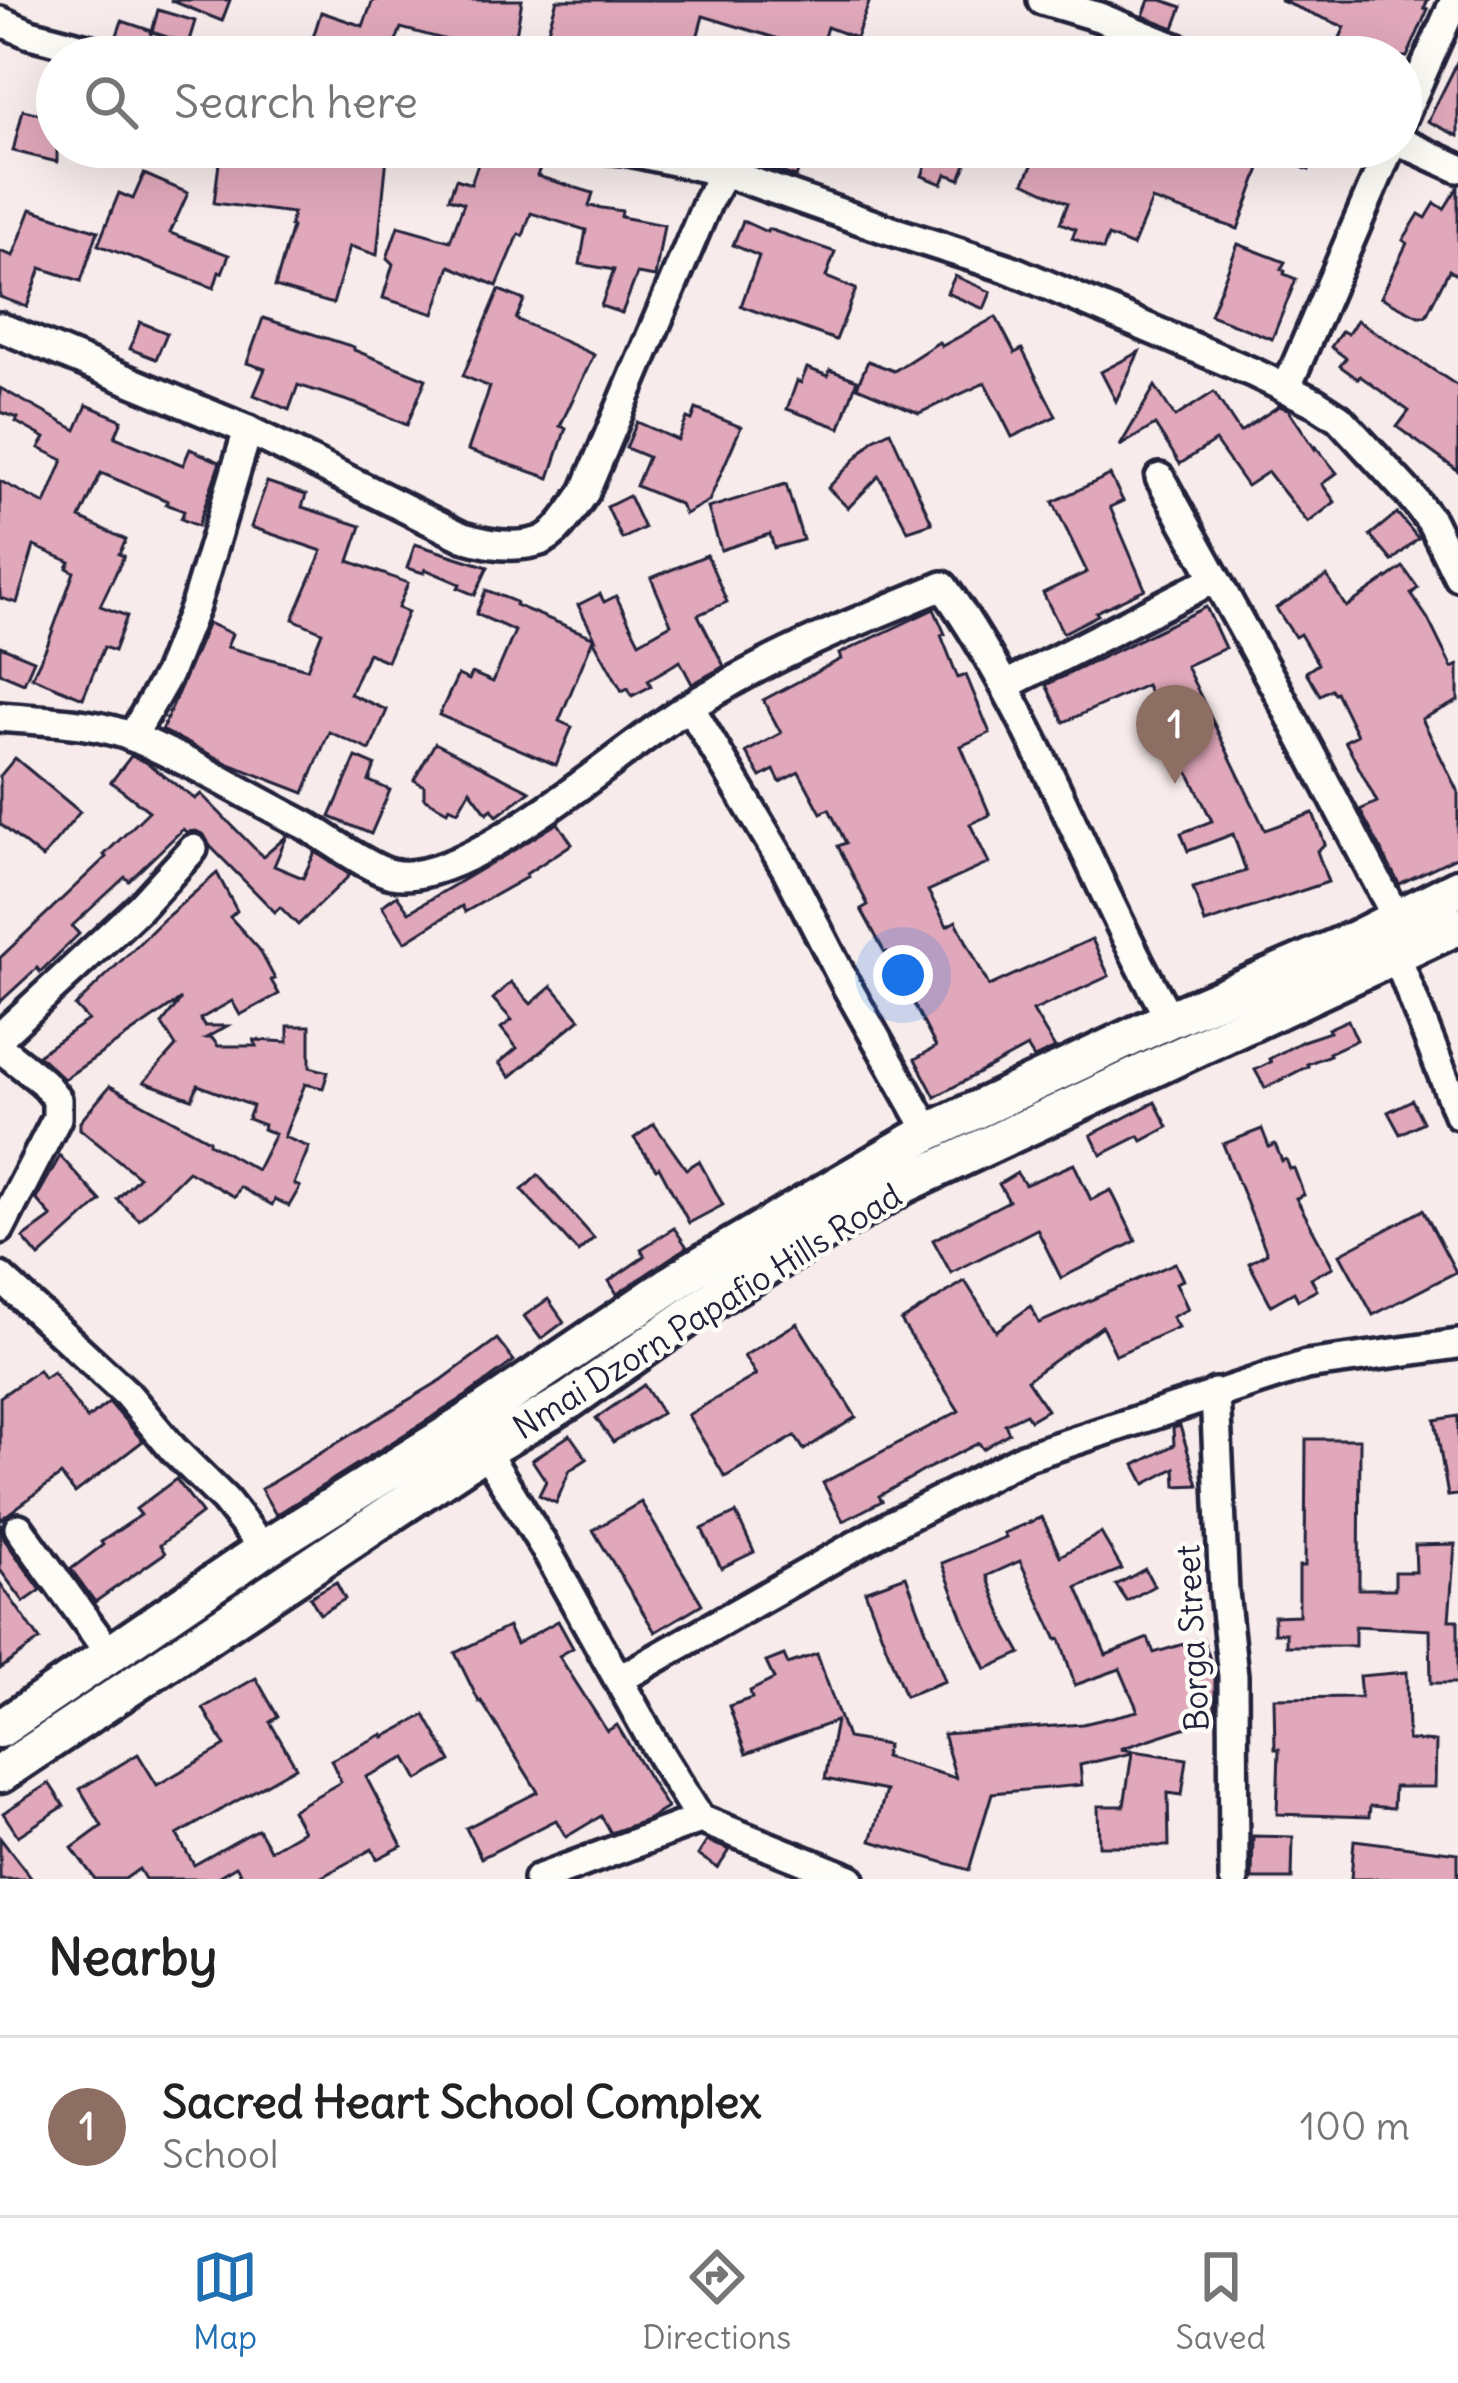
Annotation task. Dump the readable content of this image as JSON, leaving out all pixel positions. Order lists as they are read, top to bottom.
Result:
{
  "streets": {
    "street": ["Nmai Dzorn Papafio Hills Road", "Borga Street"]
  },
  "page": {
    "search": "Search here",
    "pins": "1",
    "heading": "Nearby",
    "list": [
      {
        "mark": "1",
        "name": "Sacred Heart School Complex",
        "note": "School",
        "value": "100 m"
      }
    ],
    "nav": ["Map", "Directions", "Saved"]
  }
}
